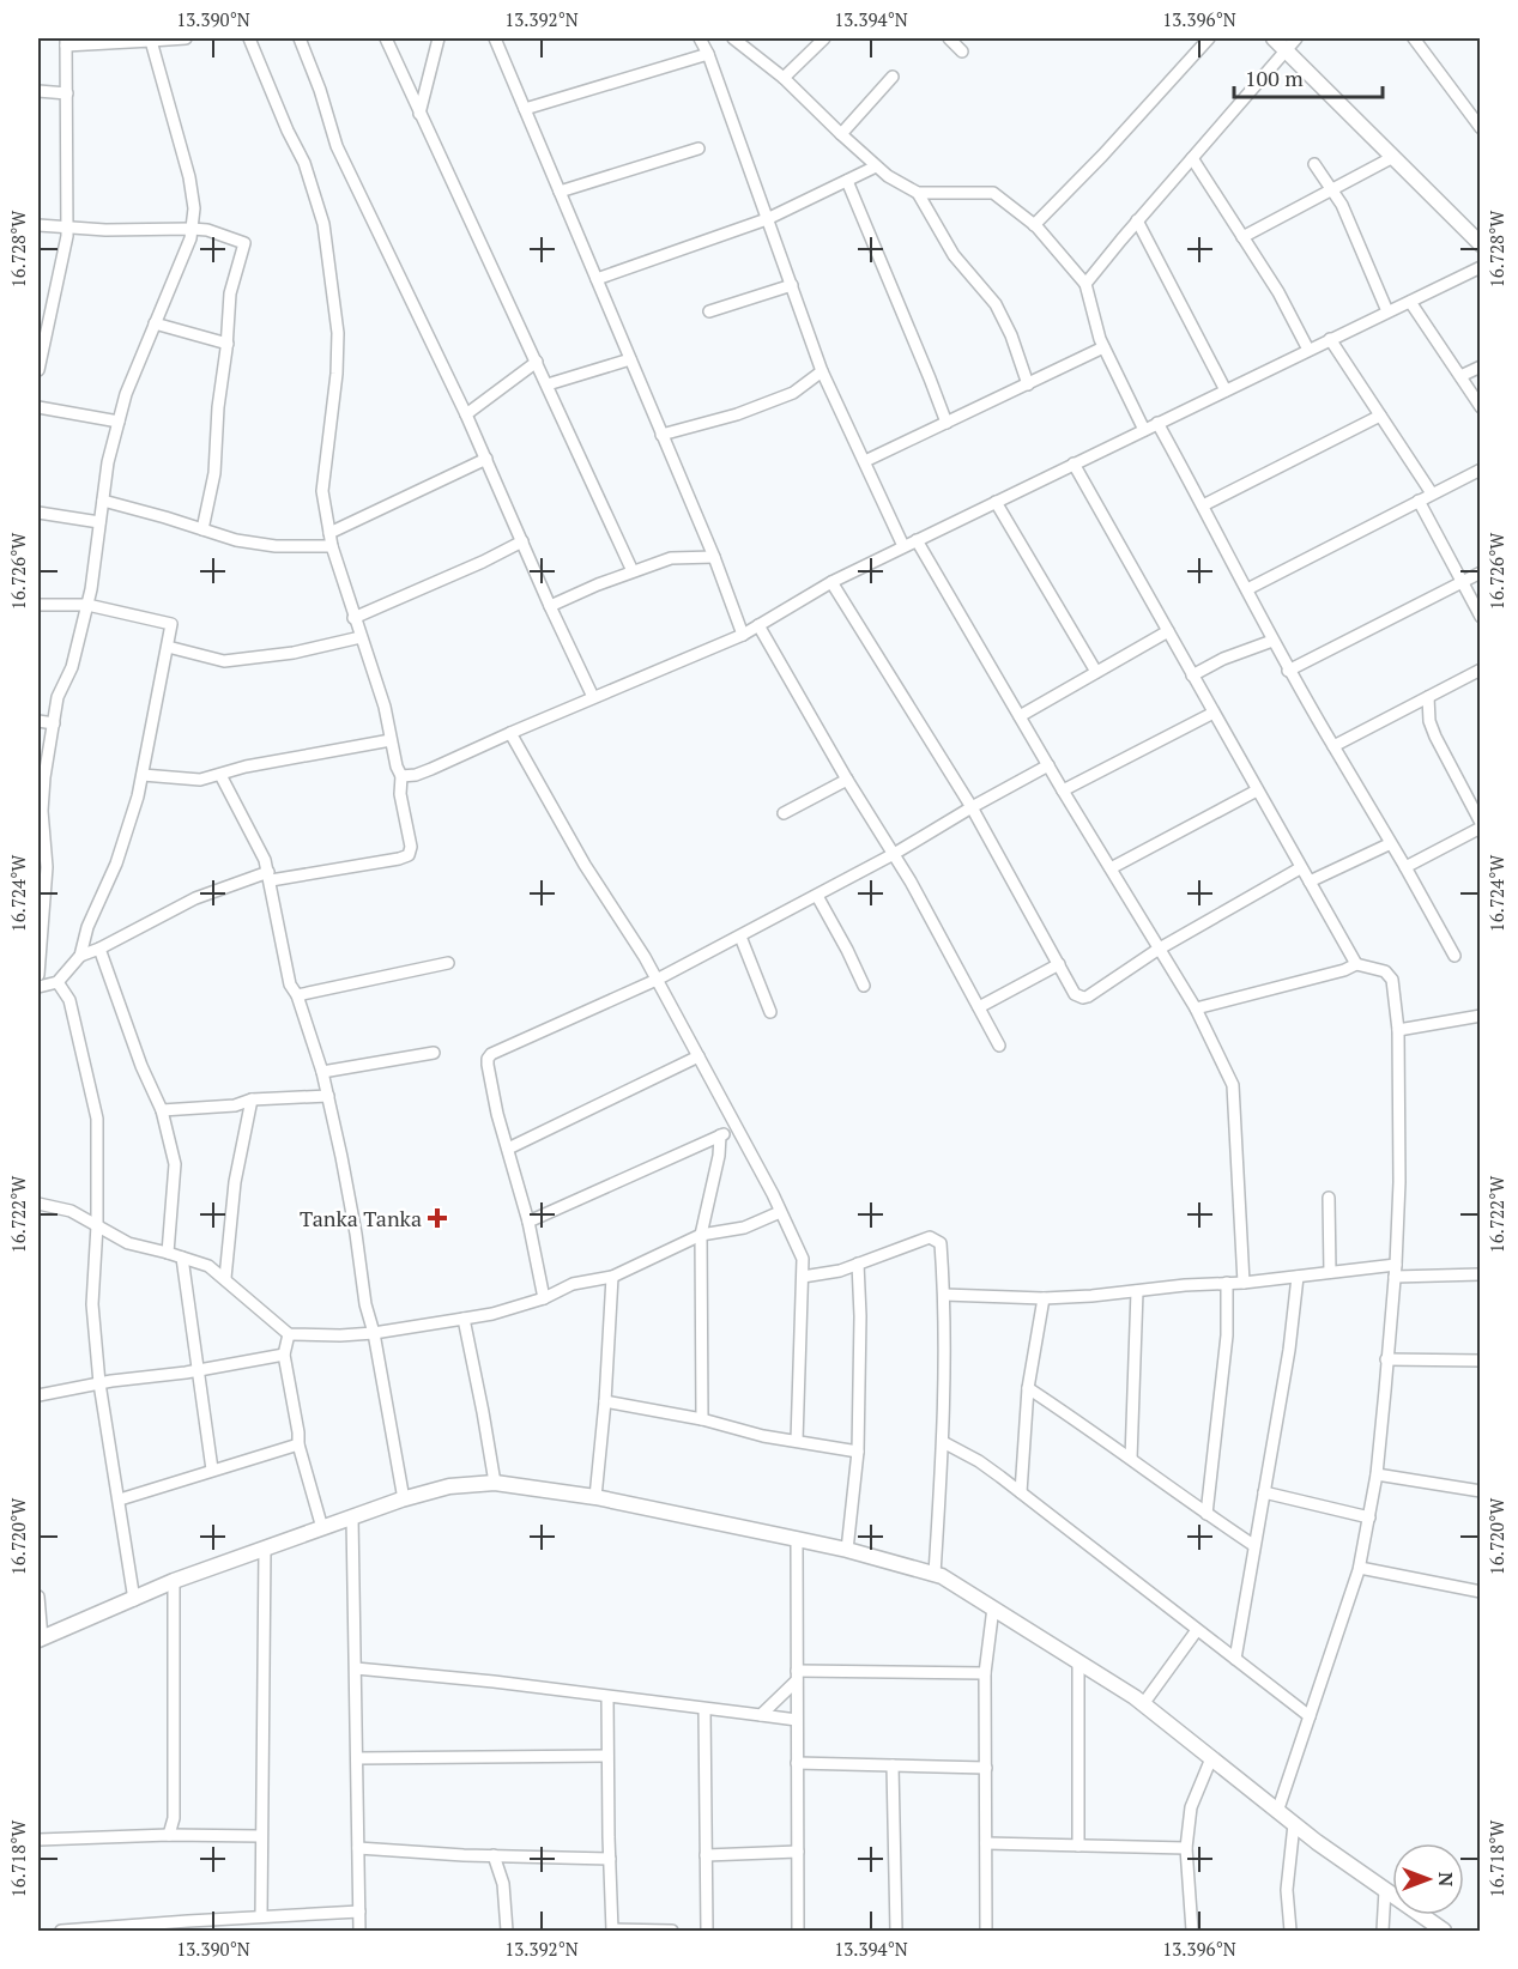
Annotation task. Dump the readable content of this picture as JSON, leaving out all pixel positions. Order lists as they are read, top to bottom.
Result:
{
  "places": {
    "health": ["Tanka Tanka"]
  },
  "scale_bar": "100 m",
  "north": "right",
  "coordinates": [
    "13.390°N",
    "13.392°N",
    "13.394°N",
    "13.396°N",
    "16.728°W",
    "16.726°W",
    "16.724°W",
    "16.722°W",
    "16.720°W",
    "16.718°W"
  ]
}
